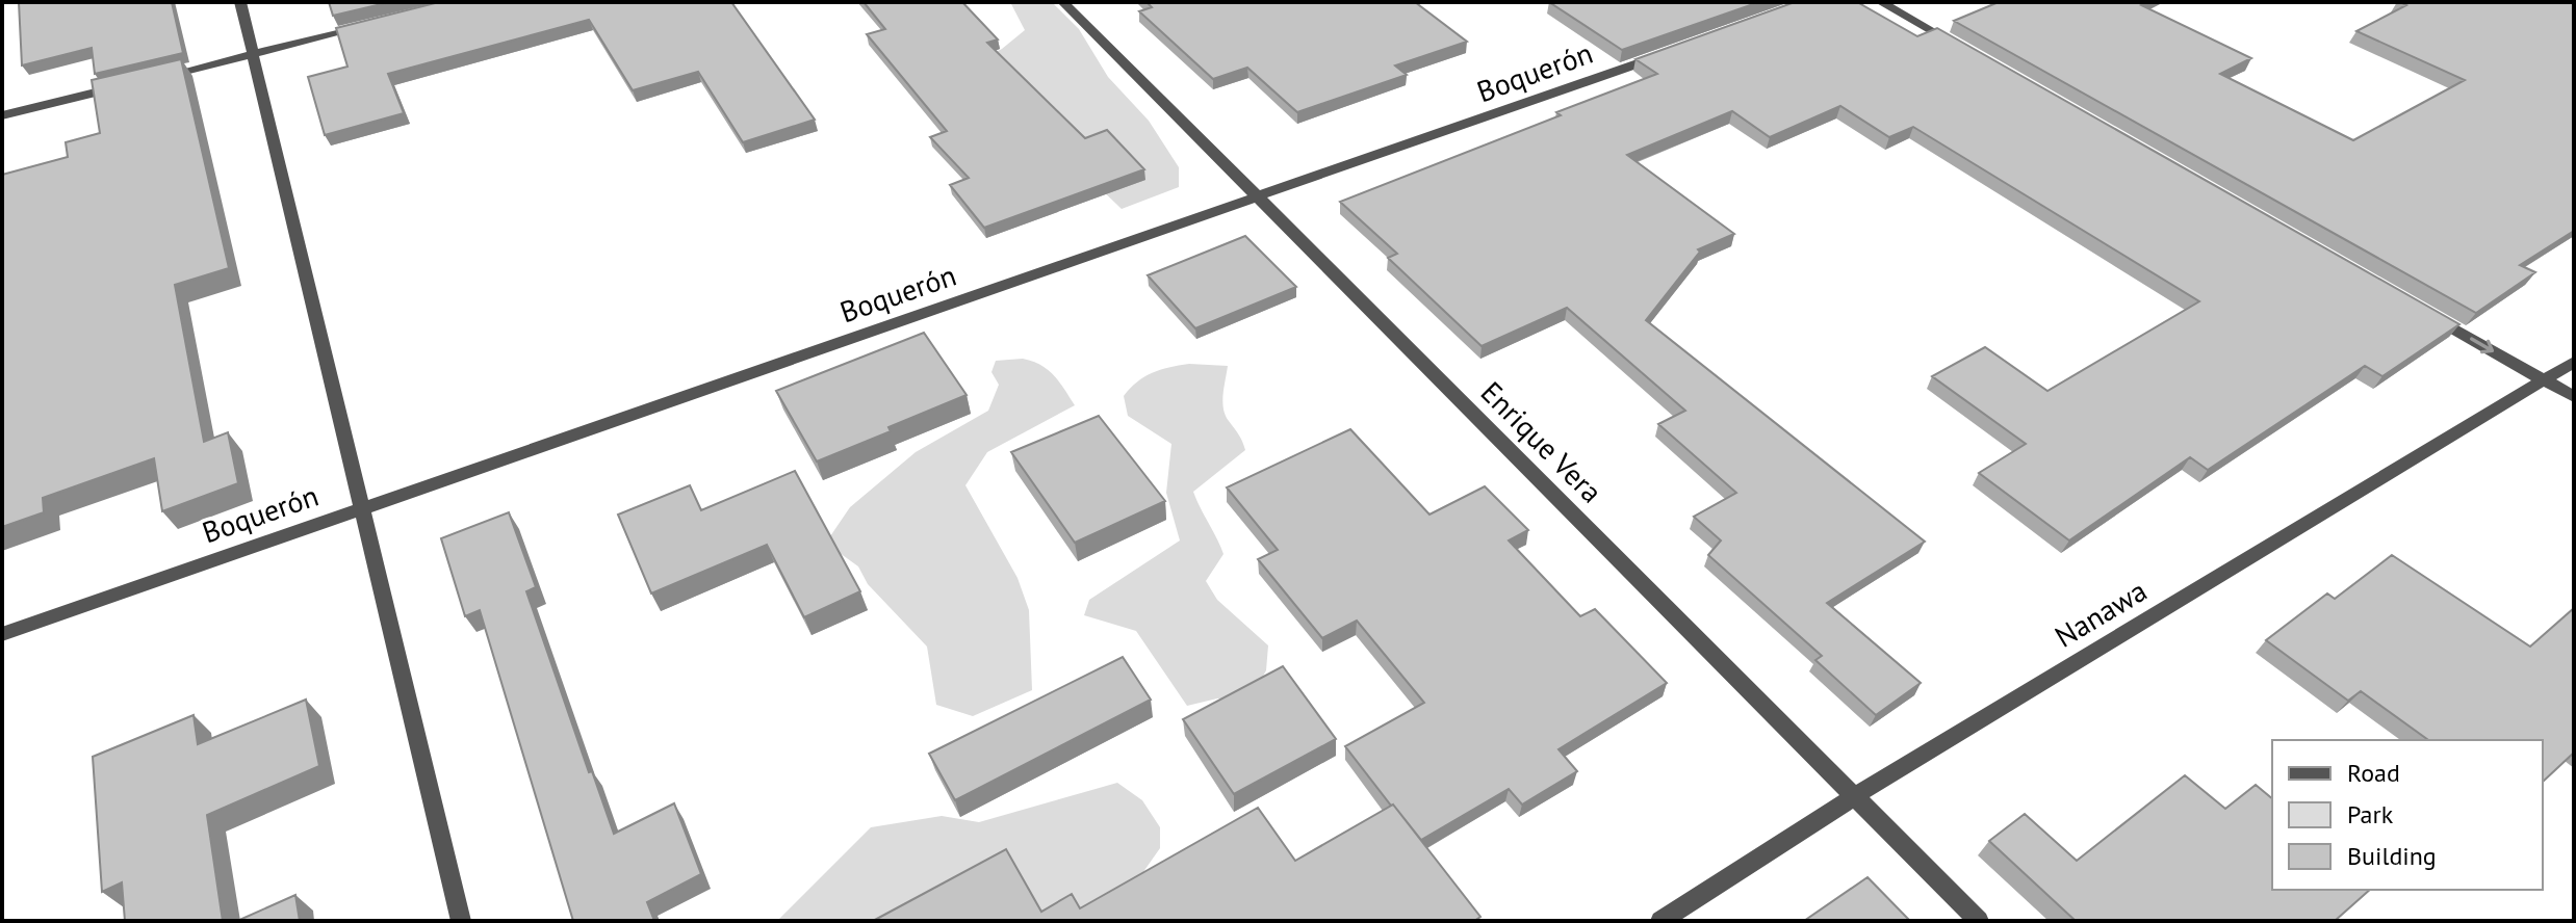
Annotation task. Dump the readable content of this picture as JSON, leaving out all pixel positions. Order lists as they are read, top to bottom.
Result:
{
  "streets": {
    "street": ["Boquerón", "Enrique Vera", "Nanawa"]
  },
  "crossings": [
    ["Boquerón", "Enrique Vera"],
    ["Enrique Vera", "Nanawa"]
  ],
  "legend": ["Road", "Park", "Building"]
}
